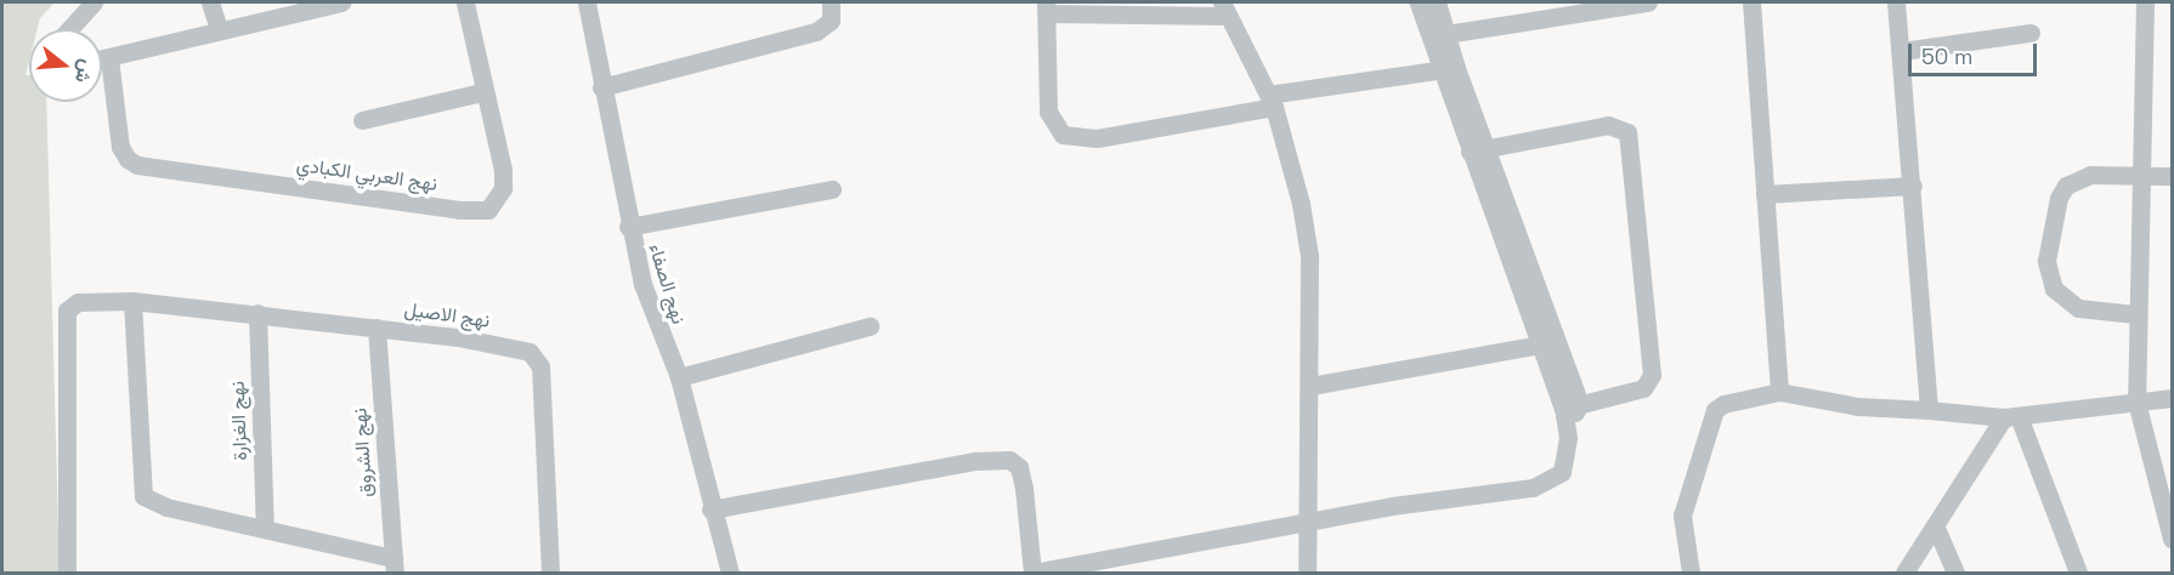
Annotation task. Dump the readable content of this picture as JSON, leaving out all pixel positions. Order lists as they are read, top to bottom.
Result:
{
  "streets": {
    "street": [
      "نهج العربي الكبادي",
      "نهج الصفاء",
      "نهج الاصيل",
      "نهج الغزارة",
      "نهج الشروق"
    ]
  },
  "crossings": [
    ["نهج الاصيل", "نهج الغزارة"],
    ["نهج الاصيل", "نهج الشروق"]
  ],
  "scale_bar": "50 m",
  "north": "right"
}
